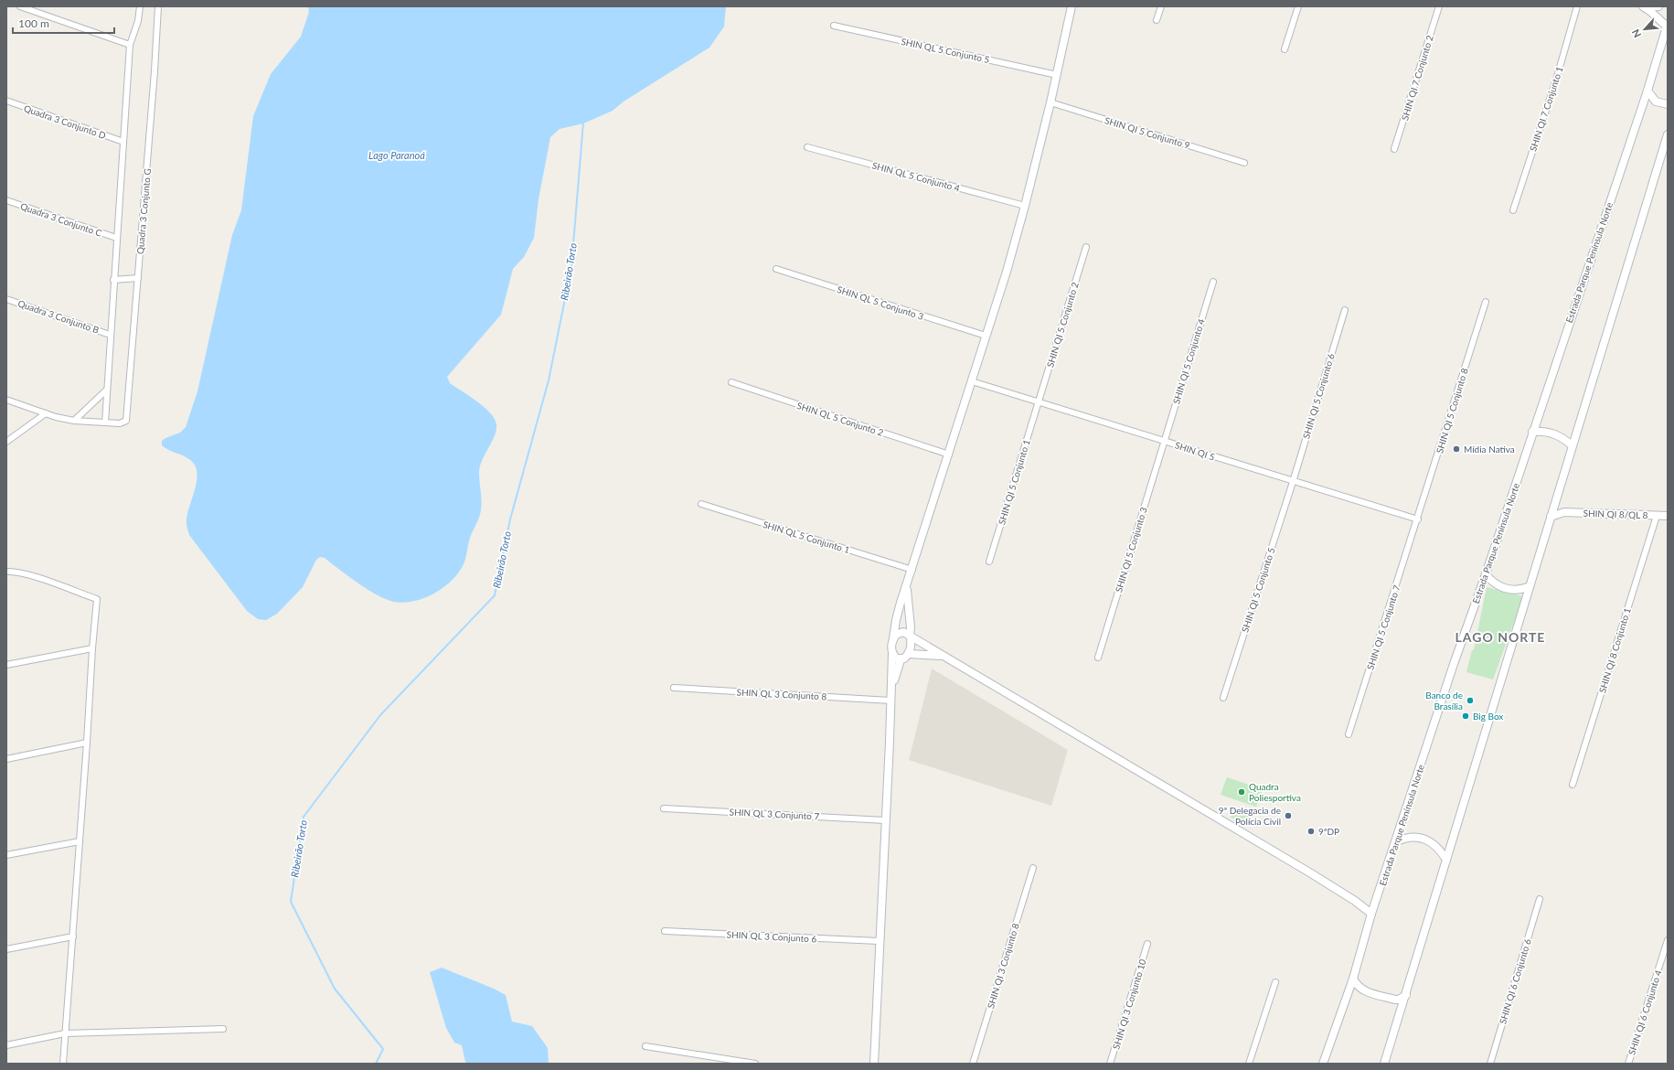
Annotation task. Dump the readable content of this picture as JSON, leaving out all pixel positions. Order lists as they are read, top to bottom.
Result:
{
  "streets": {
    "main road": ["Estrada Parque Península Norte", "SHIN QI 8/QL 8"],
    "street": [
      "SHIN QL 5 Conjunto 5",
      "SHIN QI 7 Conjunto 2",
      "SHIN QI 7 Conjunto 1",
      "Quadra 3 Conjunto D",
      "SHIN QI 5 Conjunto 9",
      "SHIN QL 5 Conjunto 4",
      "Quadra 3 Conjunto G",
      "Quadra 3 Conjunto C",
      "SHIN QL 5 Conjunto 3",
      "Quadra 3 Conjunto B",
      "SHIN QI 5 Conjunto 2",
      "SHIN QI 5 Conjunto 4",
      "SHIN QI 5 Conjunto 6",
      "SHIN QI 5 Conjunto 8",
      "SHIN QL 5 Conjunto 2",
      "SHIN QI 5",
      "SHIN QI 5 Conjunto 1",
      "SHIN QL 5 Conjunto 1",
      "SHIN QI 5 Conjunto 3",
      "SHIN QI 5 Conjunto 5",
      "SHIN QI 5 Conjunto 7",
      "SHIN QI 8 Conjunto 1",
      "SHIN QL 3 Conjunto 8",
      "SHIN QL 3 Conjunto 7",
      "SHIN QL 3 Conjunto 6",
      "SHIN QI 3 Conjunto 8",
      "SHIN QI 6 Conjunto 6",
      "SHIN QI 3 Conjunto 10",
      "SHIN QI 6 Conjunto 4"
    ]
  },
  "crossings": [
    ["SHIN QI 5 Conjunto 2", "SHIN QI 5"],
    ["SHIN QI 5 Conjunto 2", "SHIN QI 5 Conjunto 1"],
    ["SHIN QI 5 Conjunto 4", "SHIN QI 5"],
    ["SHIN QI 5 Conjunto 4", "SHIN QI 5 Conjunto 3"],
    ["SHIN QI 5 Conjunto 6", "SHIN QI 5"],
    ["SHIN QI 5 Conjunto 6", "SHIN QI 5 Conjunto 5"],
    ["SHIN QI 5 Conjunto 8", "SHIN QI 5"],
    ["SHIN QI 5 Conjunto 8", "SHIN QI 5 Conjunto 7"],
    ["SHIN QI 5", "SHIN QI 5 Conjunto 1"],
    ["SHIN QI 5", "SHIN QI 5 Conjunto 3"],
    ["SHIN QI 5", "SHIN QI 5 Conjunto 5"],
    ["SHIN QI 5", "SHIN QI 5 Conjunto 7"],
    ["SHIN QI 8/QL 8", "SHIN QI 8 Conjunto 1"]
  ],
  "districts": ["LAGO NORTE"],
  "water": ["Lago Paranoá", "Ribeirão Torto"],
  "places": [
    "Mídia Nativa",
    "Banco de Brasília",
    "Big Box",
    "Quadra Poliesportiva",
    "9ª Delegacia de Polícia Civil",
    "9ªDP"
  ],
  "scale_bar": "100 m",
  "north": "bottom left"
}
